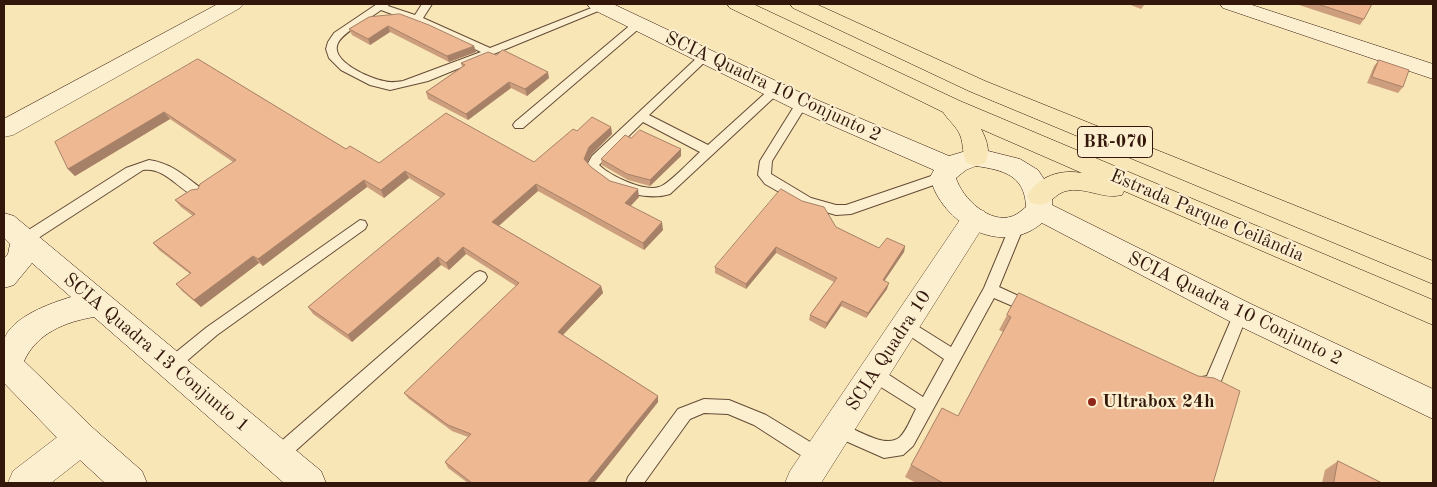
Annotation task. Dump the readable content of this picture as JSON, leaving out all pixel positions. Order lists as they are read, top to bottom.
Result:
{
  "streets": {
    "highway": ["BR-070", "Estrada Parque Ceilândia"],
    "street": ["SCIA Quadra 10 Conjunto 2", "SCIA Quadra 10", "SCIA Quadra 13 Conjunto 1"]
  },
  "crossings": [
    ["SCIA Quadra 10 Conjunto 2", "SCIA Quadra 10"]
  ],
  "places": ["Ultrabox 24h"]
}
